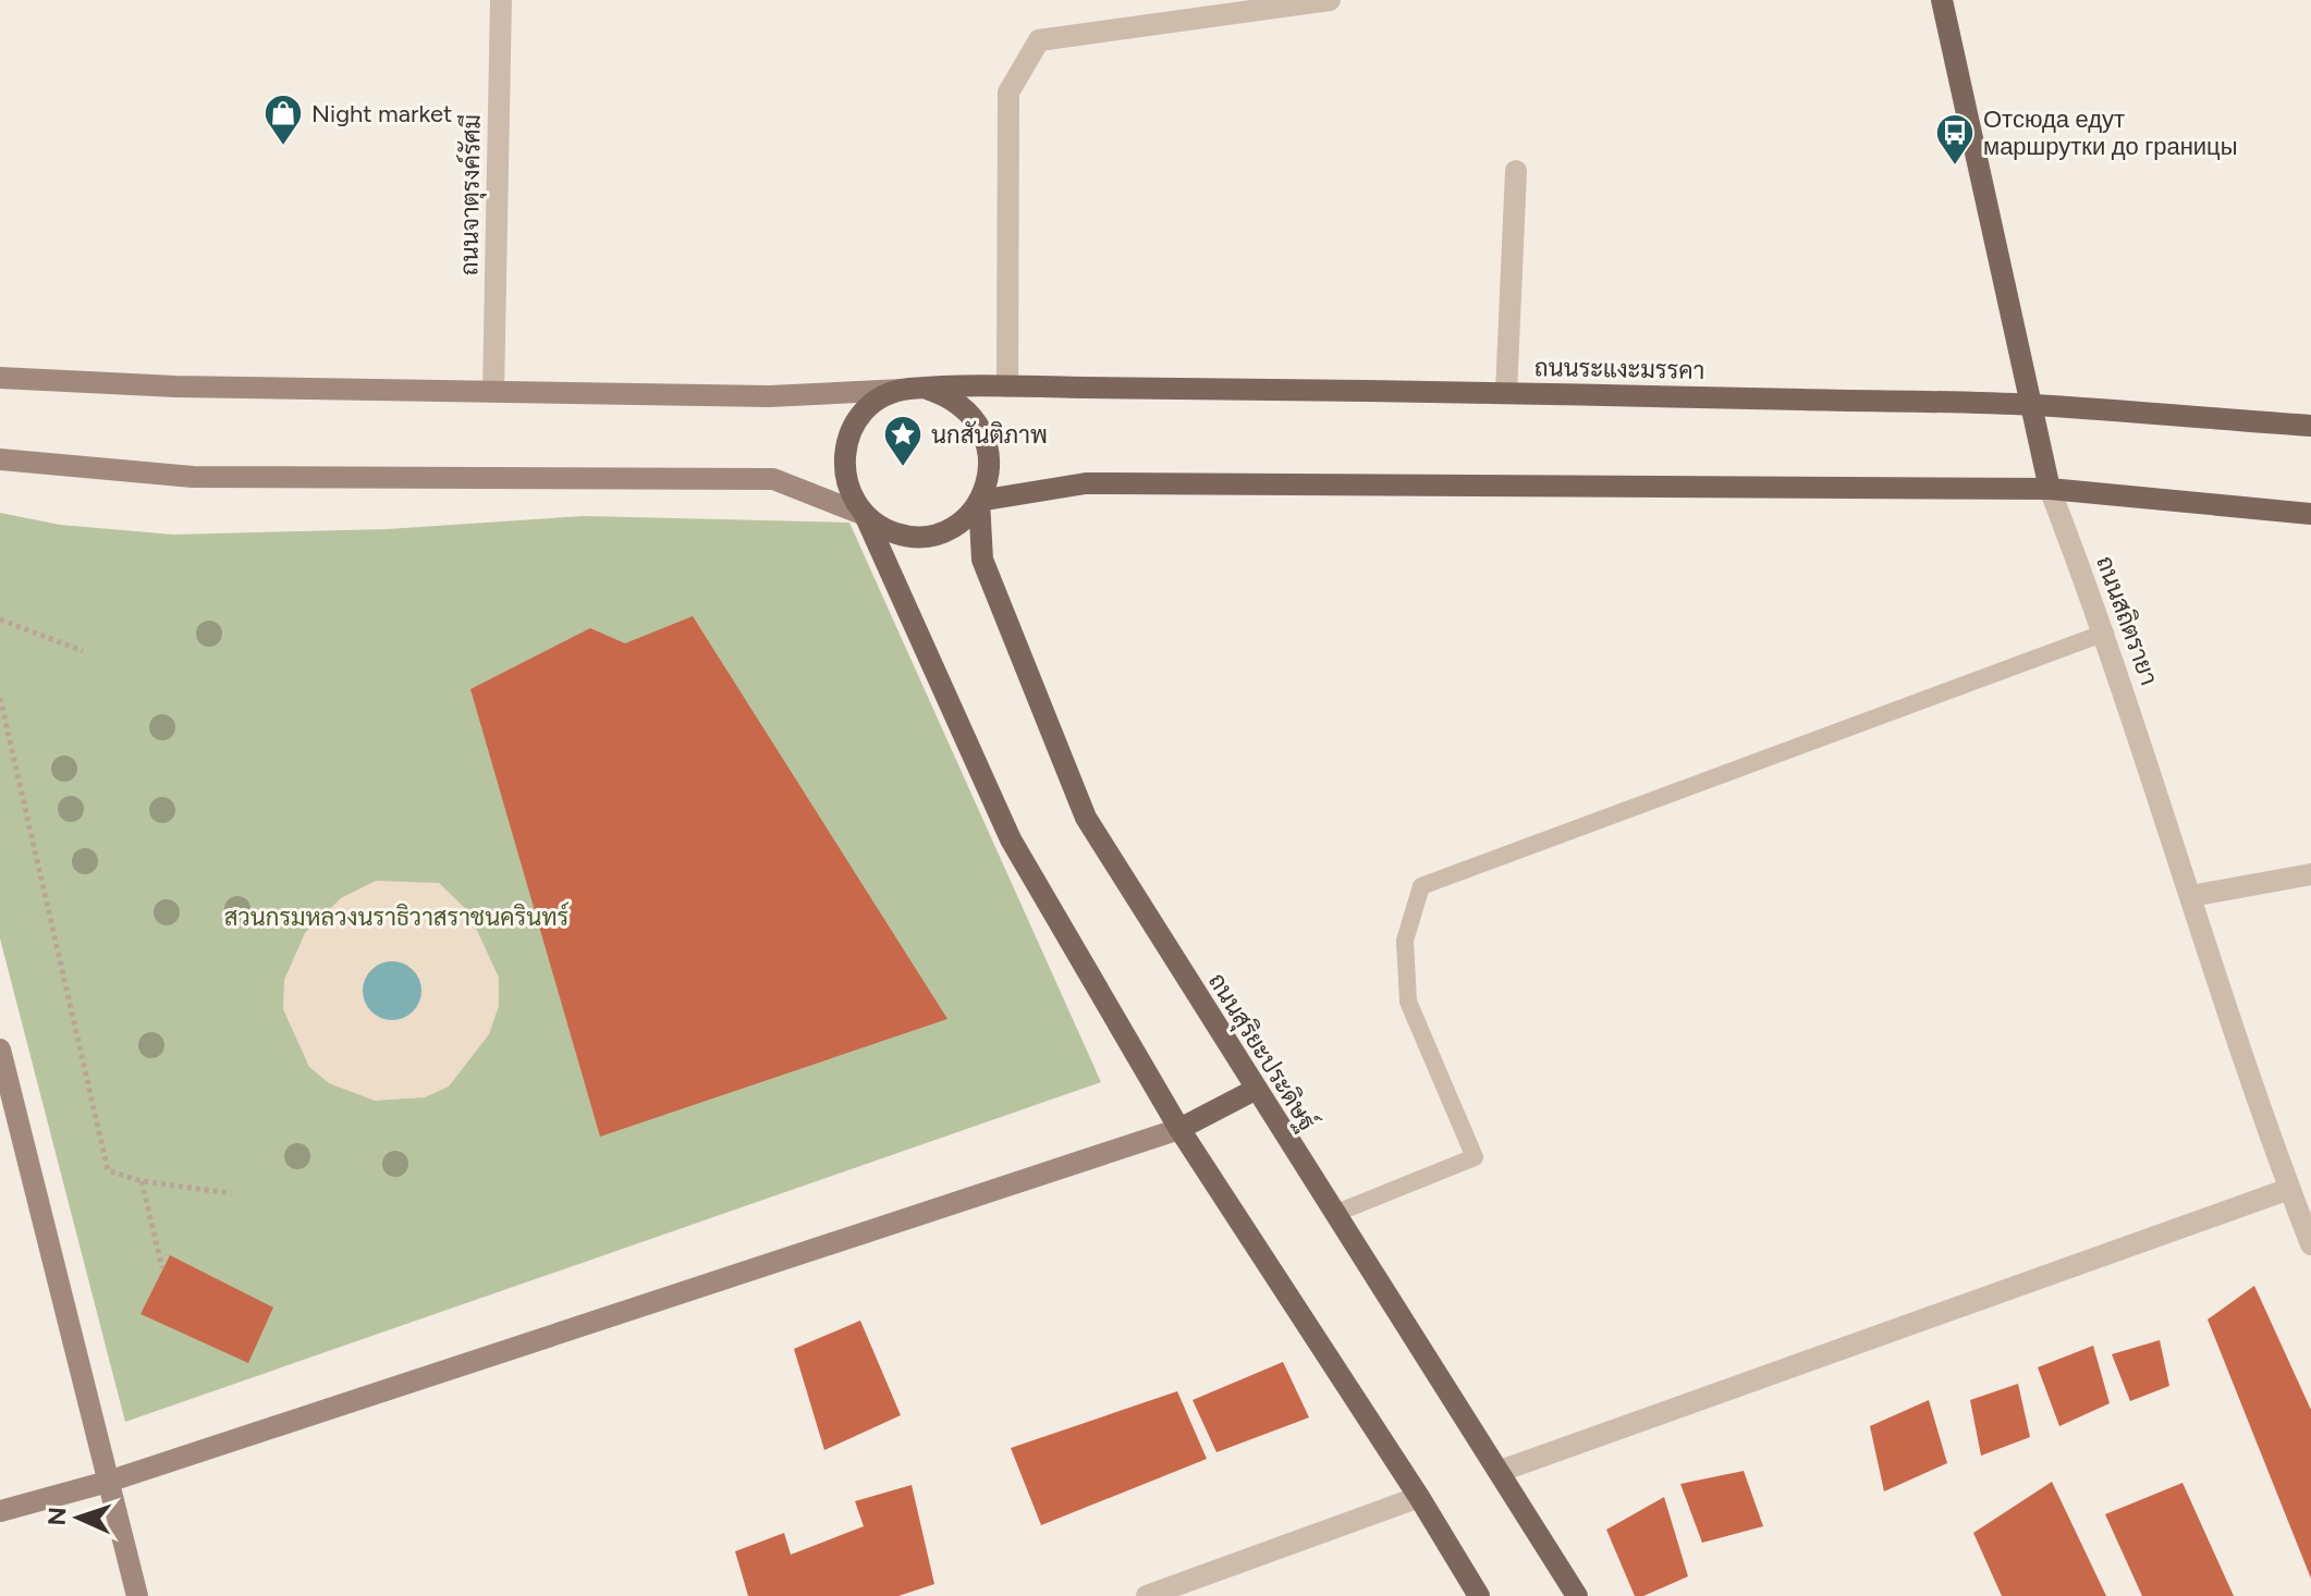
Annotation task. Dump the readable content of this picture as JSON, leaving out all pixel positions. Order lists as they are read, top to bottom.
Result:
{
  "streets": {
    "main road": ["ถนนระแงะมรรคา", "ถนนสถิตรายา", "ถนนสุริยะประดิษฐ์"],
    "street": ["ถนนจาตุรงค์รัศมี"]
  },
  "crossings": [
    ["ถนนระแงะมรรคา", "ถนนสถิตรายา"],
    ["ถนนระแงะมรรคา", "ถนนสุริยะประดิษฐ์"]
  ],
  "parks": ["สวนกรมหลวงนราธิวาสราชนครินทร์"],
  "places": {
    "shop": ["Night market"],
    "bus stop": ["Отсюда едут маршрутки до границы"],
    "place": ["นกสันติภาพ"]
  },
  "north": "left"
}
